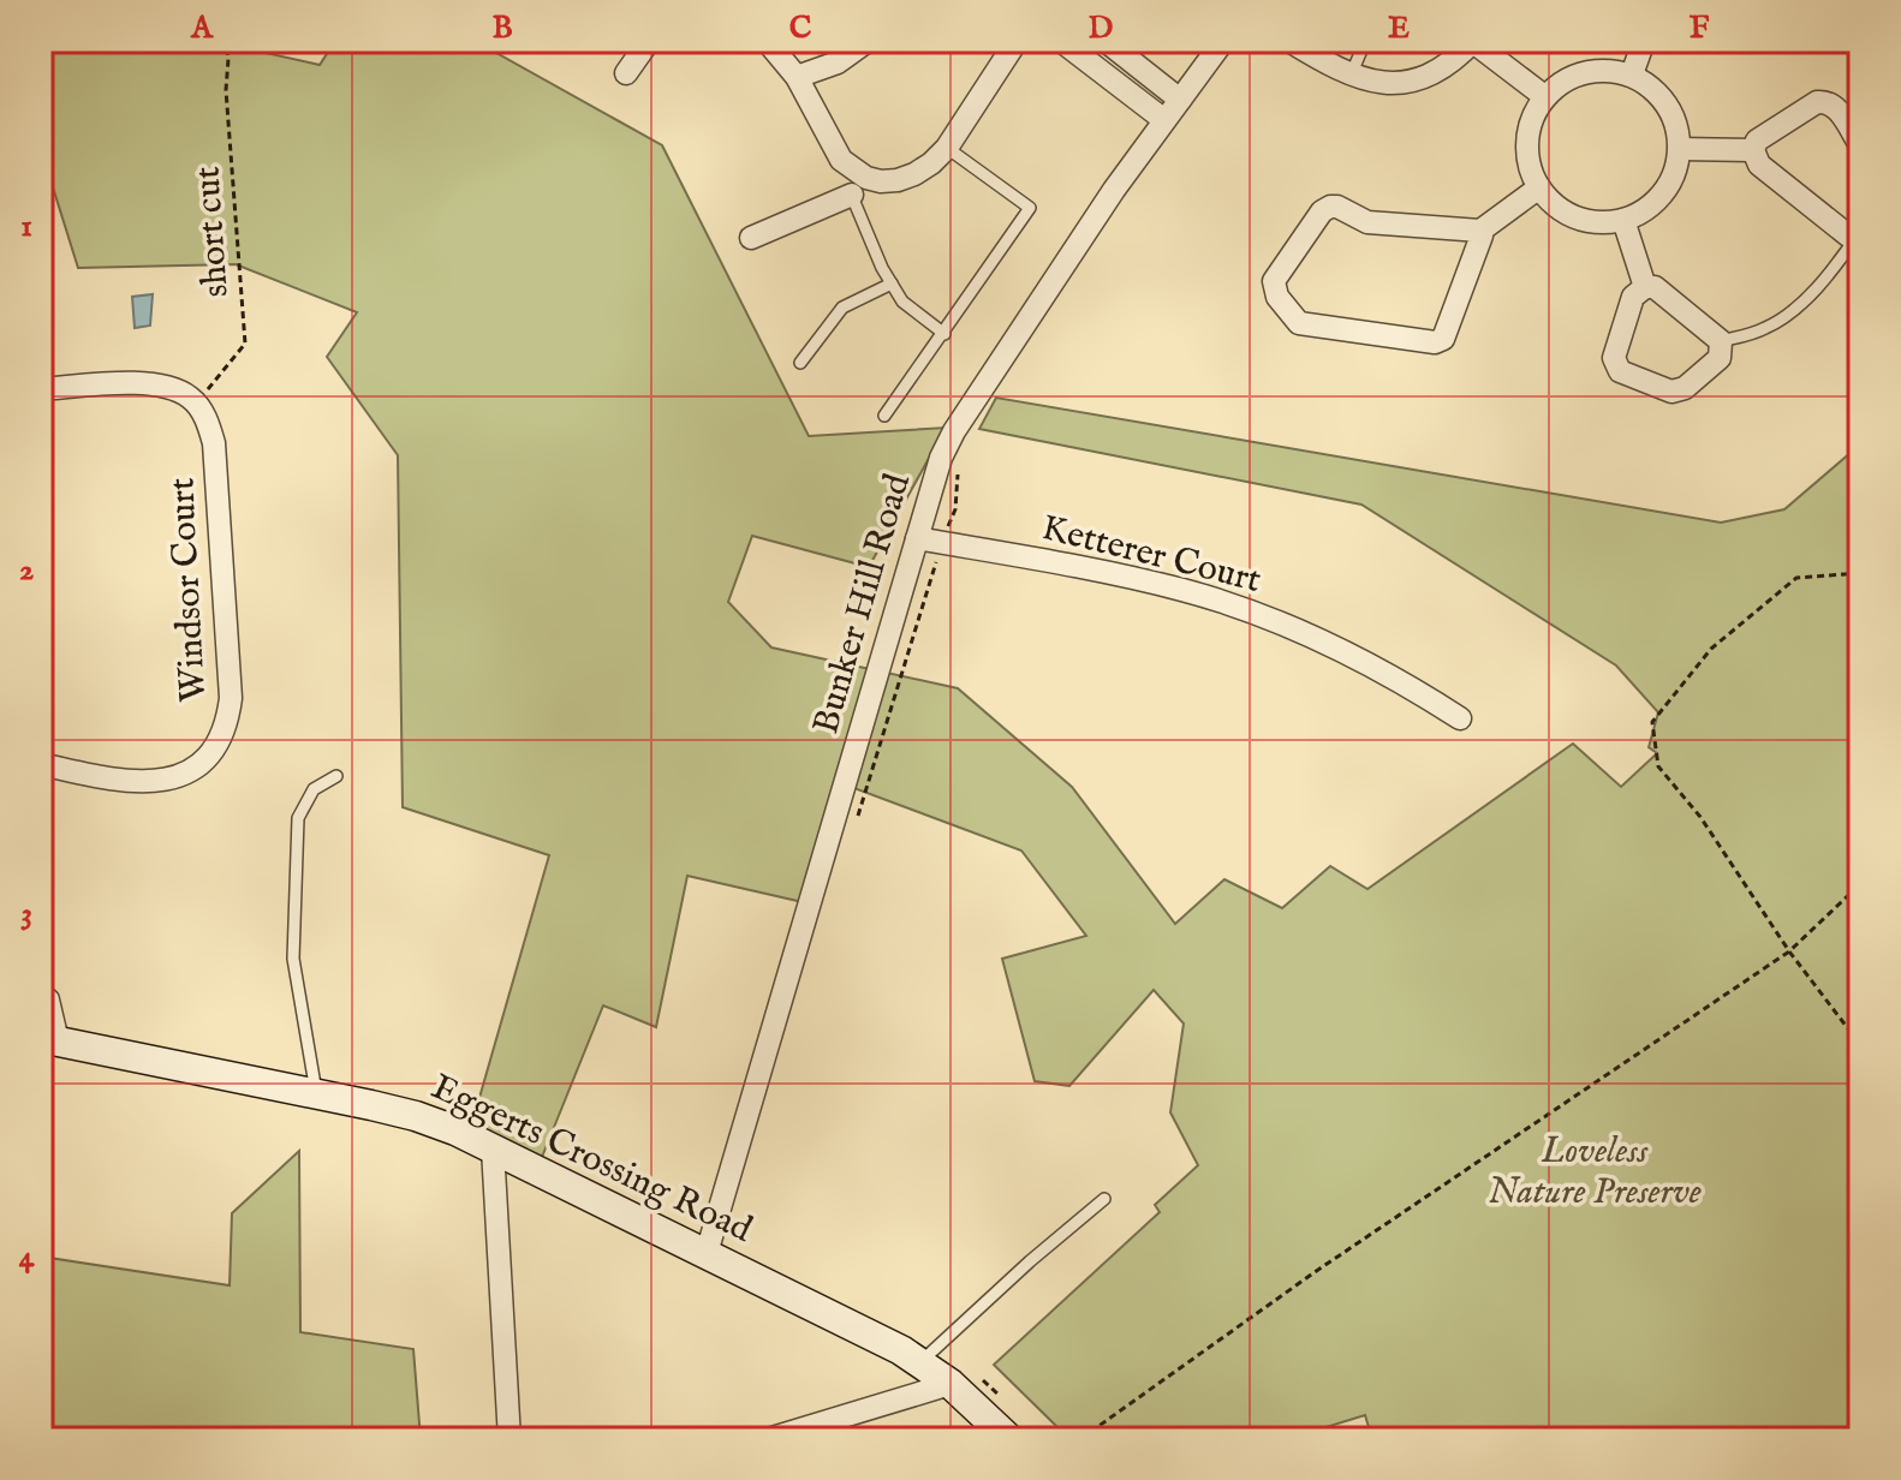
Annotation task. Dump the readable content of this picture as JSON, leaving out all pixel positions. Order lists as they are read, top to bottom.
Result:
{
  "streets": {
    "street": [
      "Ketterer Court",
      "Windsor Court",
      "Bunker Hill Road",
      "Eggerts Crossing Road"
    ],
    "path": ["short cut"]
  },
  "crossings": [
    ["short cut", "Windsor Court"],
    ["Ketterer Court", "Bunker Hill Road"],
    ["Bunker Hill Road", "Eggerts Crossing Road"]
  ],
  "parks": ["Loveless Nature Preserve"],
  "grid": {
    "columns": [
      "A",
      "B",
      "C",
      "D",
      "E",
      "F"
    ],
    "rows": [
      "1",
      "2",
      "3",
      "4"
    ]
  }
}
